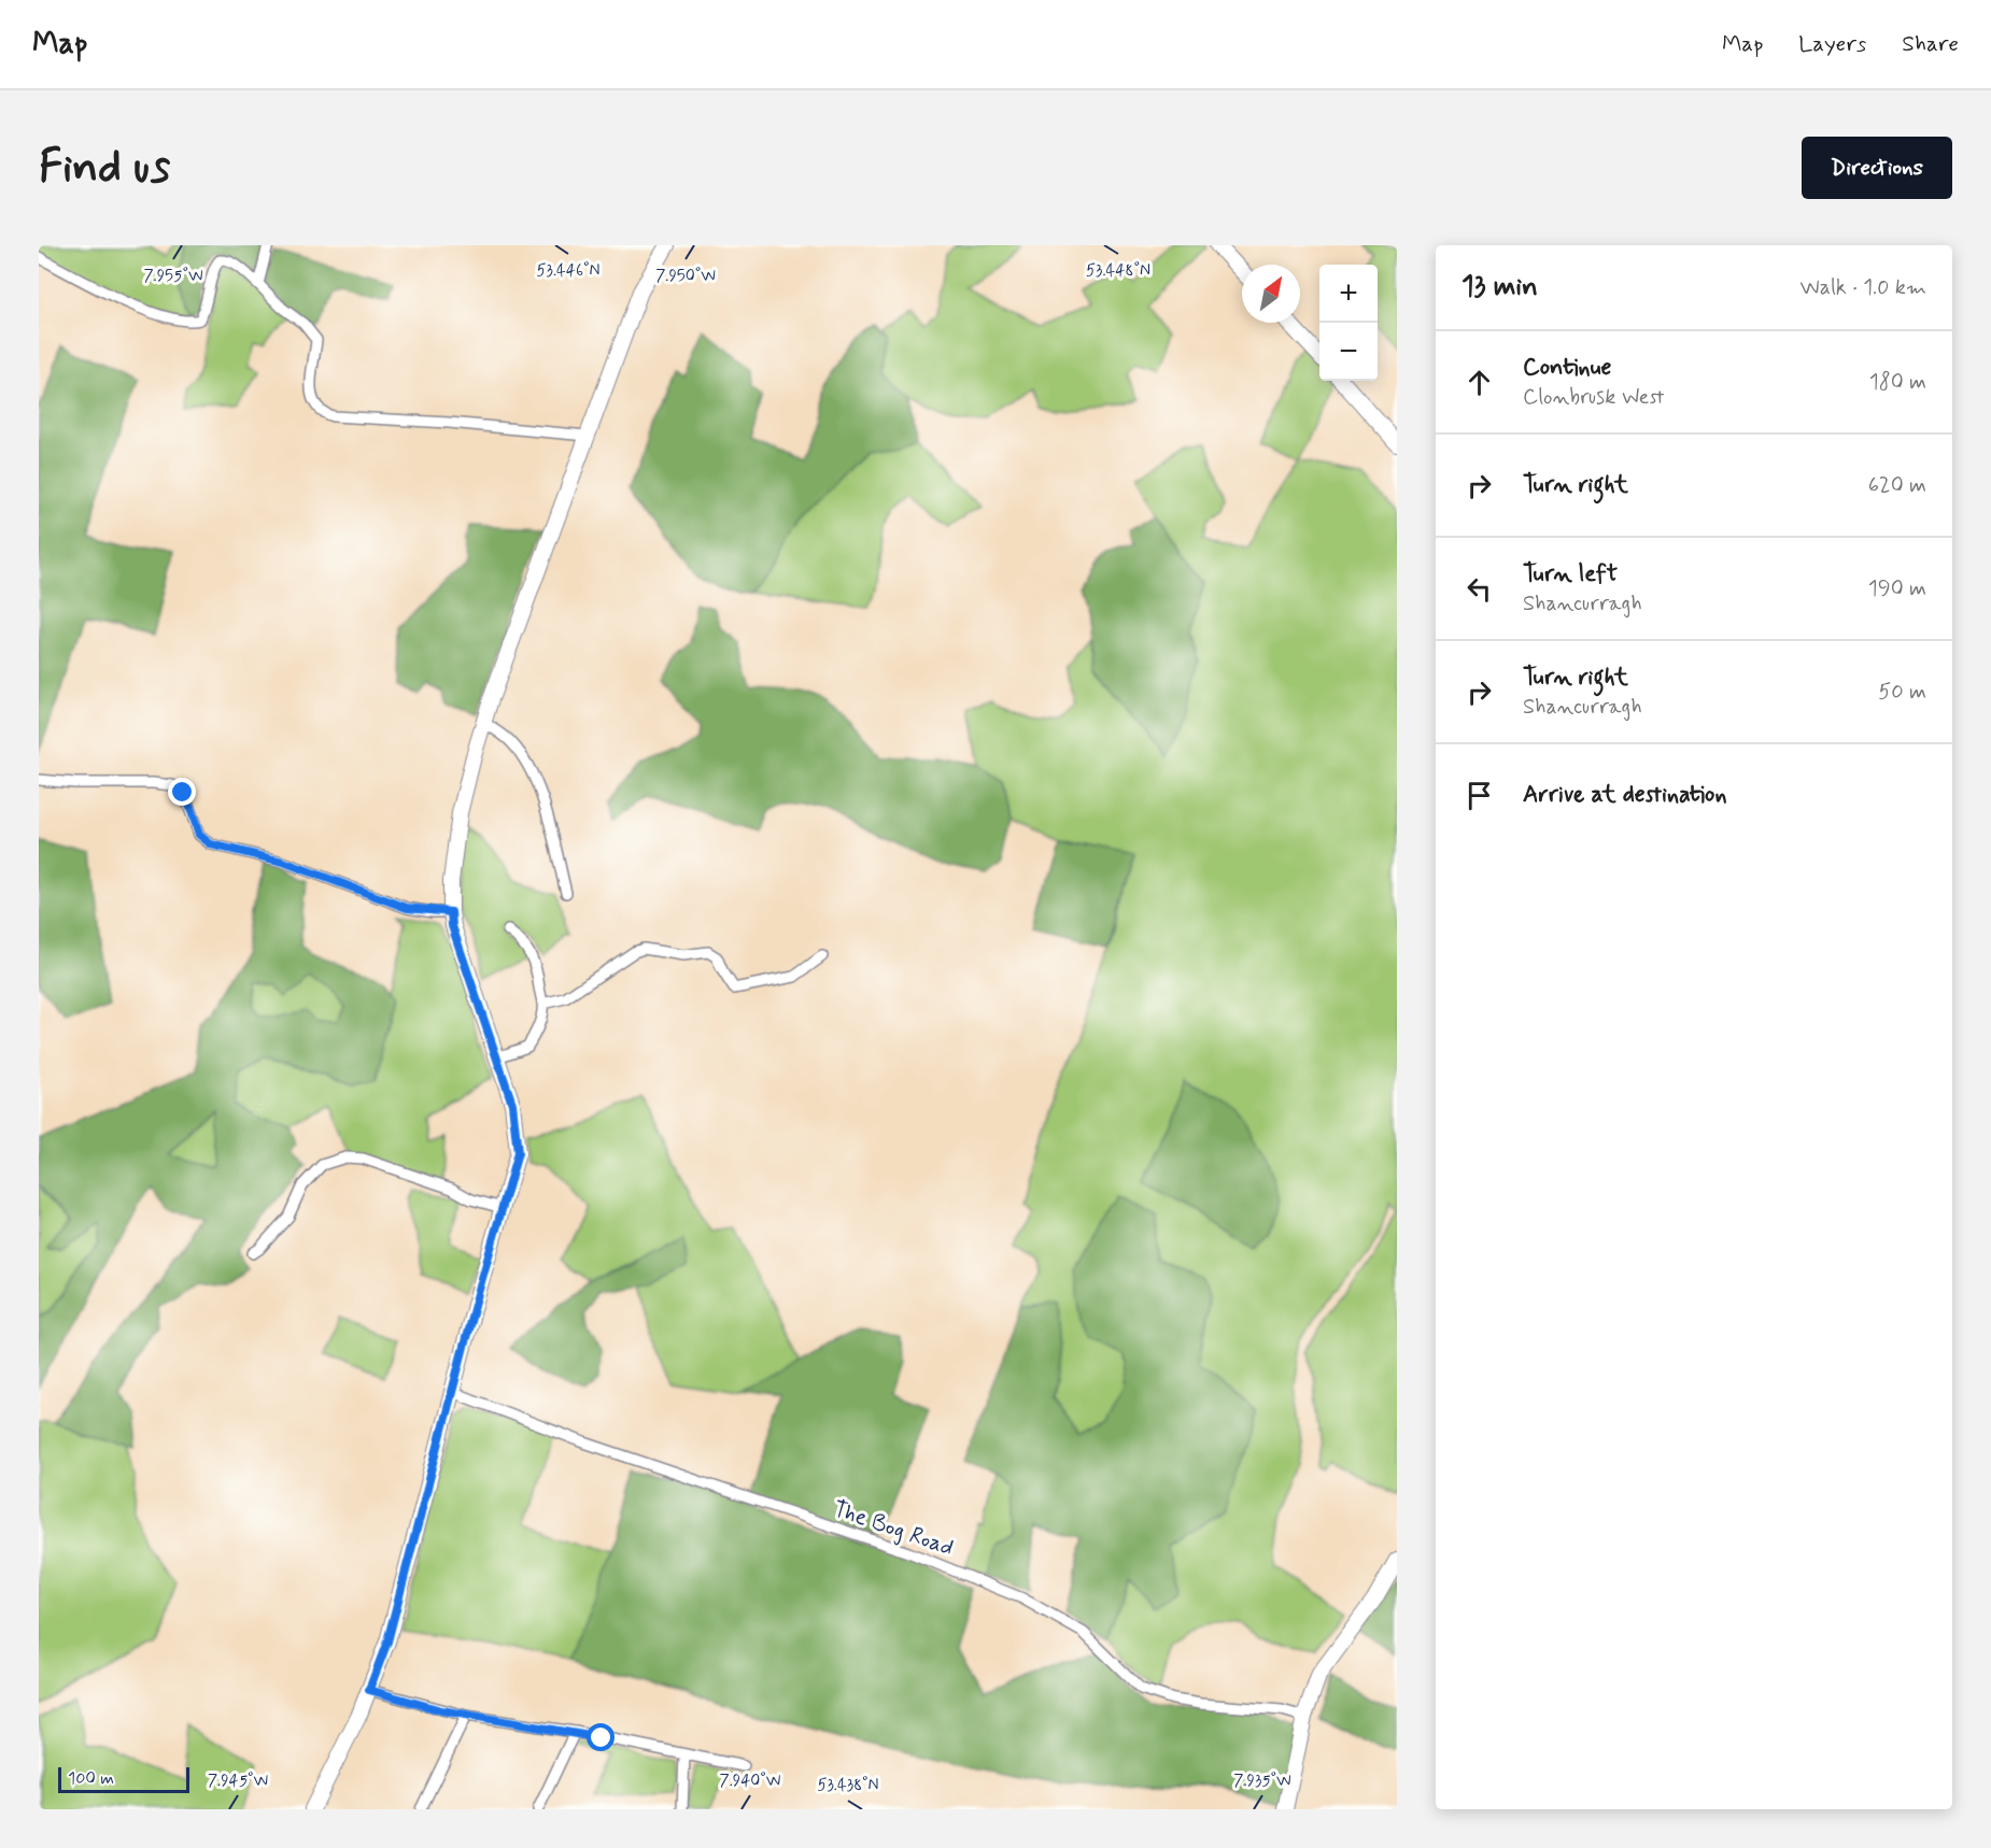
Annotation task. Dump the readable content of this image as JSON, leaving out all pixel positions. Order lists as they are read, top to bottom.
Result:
{
  "streets": {
    "street": ["The Bog Road"]
  },
  "scale_bar": "100 m",
  "north": "top right",
  "page": {
    "header": "Map",
    "nav": ["Map", "Layers", "Share"],
    "buttons": "Directions",
    "title": "Find us",
    "heading": ["13 min", "Walk · 1.0 km"],
    "map_buttons": ["+", "−"],
    "list": [
      ["Continue", "Clonbrusk West", "180 m"],
      ["Turn right", "620 m"],
      ["Turn left", "Shancurragh", "190 m"],
      ["Turn right", "Shancurragh", "50 m"],
      "Arrive at destination"
    ],
    "scale": "100 m"
  },
  "coordinates": [
    "53.448°N",
    "53.446°N",
    "7.955°W",
    "7.950°W",
    "7.945°W",
    "7.940°W",
    "7.935°W",
    "53.438°N"
  ]
}
